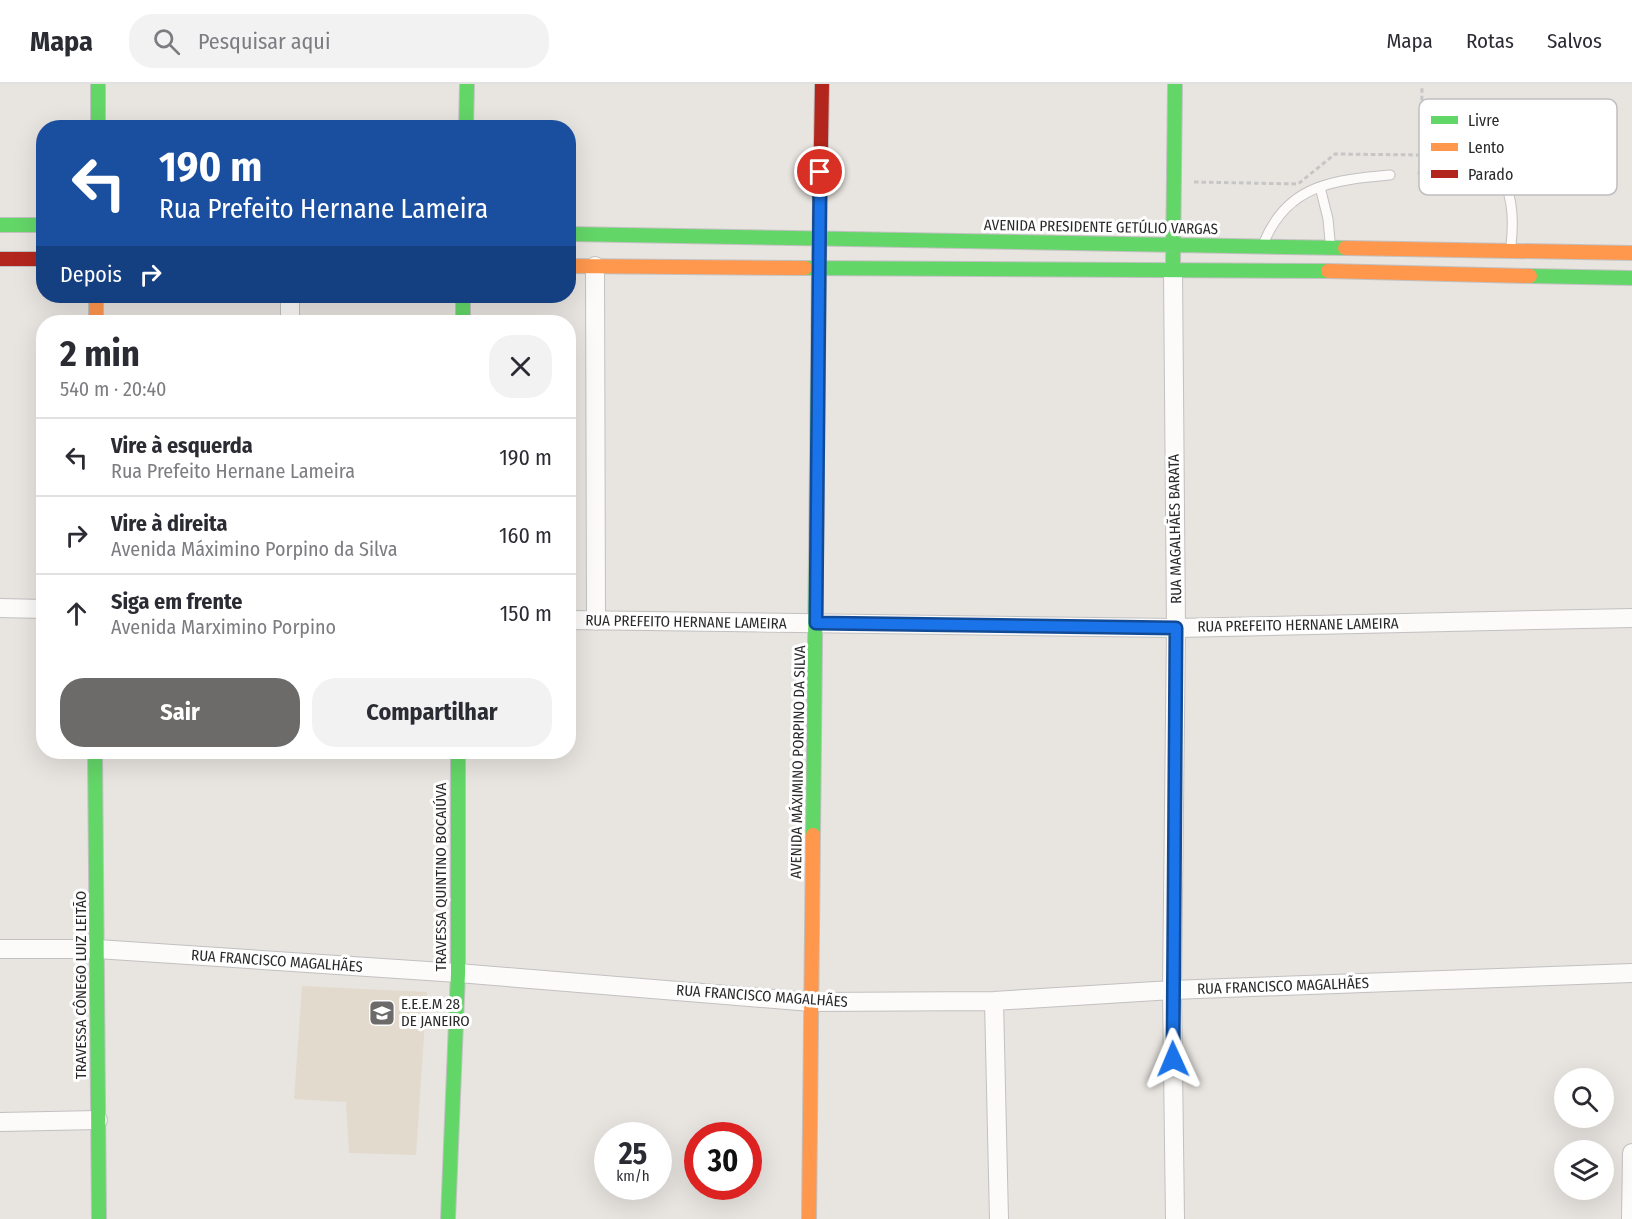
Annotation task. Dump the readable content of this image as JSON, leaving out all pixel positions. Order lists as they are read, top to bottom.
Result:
{
  "streets": {
    "main road": [
      "AVENIDA PRESIDENTE GETÚLIO VARGAS",
      "AVENIDA MÁXIMINO PORPINO DA SILVA",
      "TRAVESSA QUINTINO BOCAIÚVA",
      "TRAVESSA CÔNEGO LUIZ LEITÃO"
    ],
    "street": ["RUA MAGALHÃES BARATA", "RUA PREFEITO HERNANE LAMEIRA", "RUA FRANCISCO MAGALHÃES"]
  },
  "crossings": [
    ["AVENIDA PRESIDENTE GETÚLIO VARGAS", "RUA MAGALHÃES BARATA"],
    ["AVENIDA PRESIDENTE GETÚLIO VARGAS", "AVENIDA MÁXIMINO PORPINO DA SILVA"],
    ["RUA MAGALHÃES BARATA", "RUA PREFEITO HERNANE LAMEIRA"],
    ["RUA MAGALHÃES BARATA", "RUA FRANCISCO MAGALHÃES"],
    ["RUA PREFEITO HERNANE LAMEIRA", "AVENIDA MÁXIMINO PORPINO DA SILVA"],
    ["AVENIDA MÁXIMINO PORPINO DA SILVA", "RUA FRANCISCO MAGALHÃES"],
    ["TRAVESSA QUINTINO BOCAIÚVA", "RUA FRANCISCO MAGALHÃES"],
    ["RUA FRANCISCO MAGALHÃES", "TRAVESSA CÔNEGO LUIZ LEITÃO"]
  ],
  "places": {
    "school or university": ["E.E.E.M 28 DE JANEIRO"]
  },
  "legend": ["Livre", "Lento", "Parado"],
  "page": {
    "header": "Mapa",
    "search": "Pesquisar aqui",
    "nav": ["Mapa", "Rotas", "Salvos"],
    "turn": ["190 m", "Rua Prefeito Hernane Lameira"],
    "then": "Depois",
    "heading": ["2 min", "540 m · 20:40"],
    "list": [
      {
        "name": "Vire à esquerda",
        "note": "Rua Prefeito Hernane Lameira",
        "value": "190 m"
      },
      {
        "name": "Vire à direita",
        "note": "Avenida Máximino Porpino da Silva",
        "value": "160 m"
      },
      {
        "name": "Siga em frente",
        "note": "Avenida Marximino Porpino",
        "value": "150 m"
      }
    ],
    "buttons": ["Sair", "Compartilhar"],
    "speed": "25 km/h",
    "limit": "30"
  }
}
